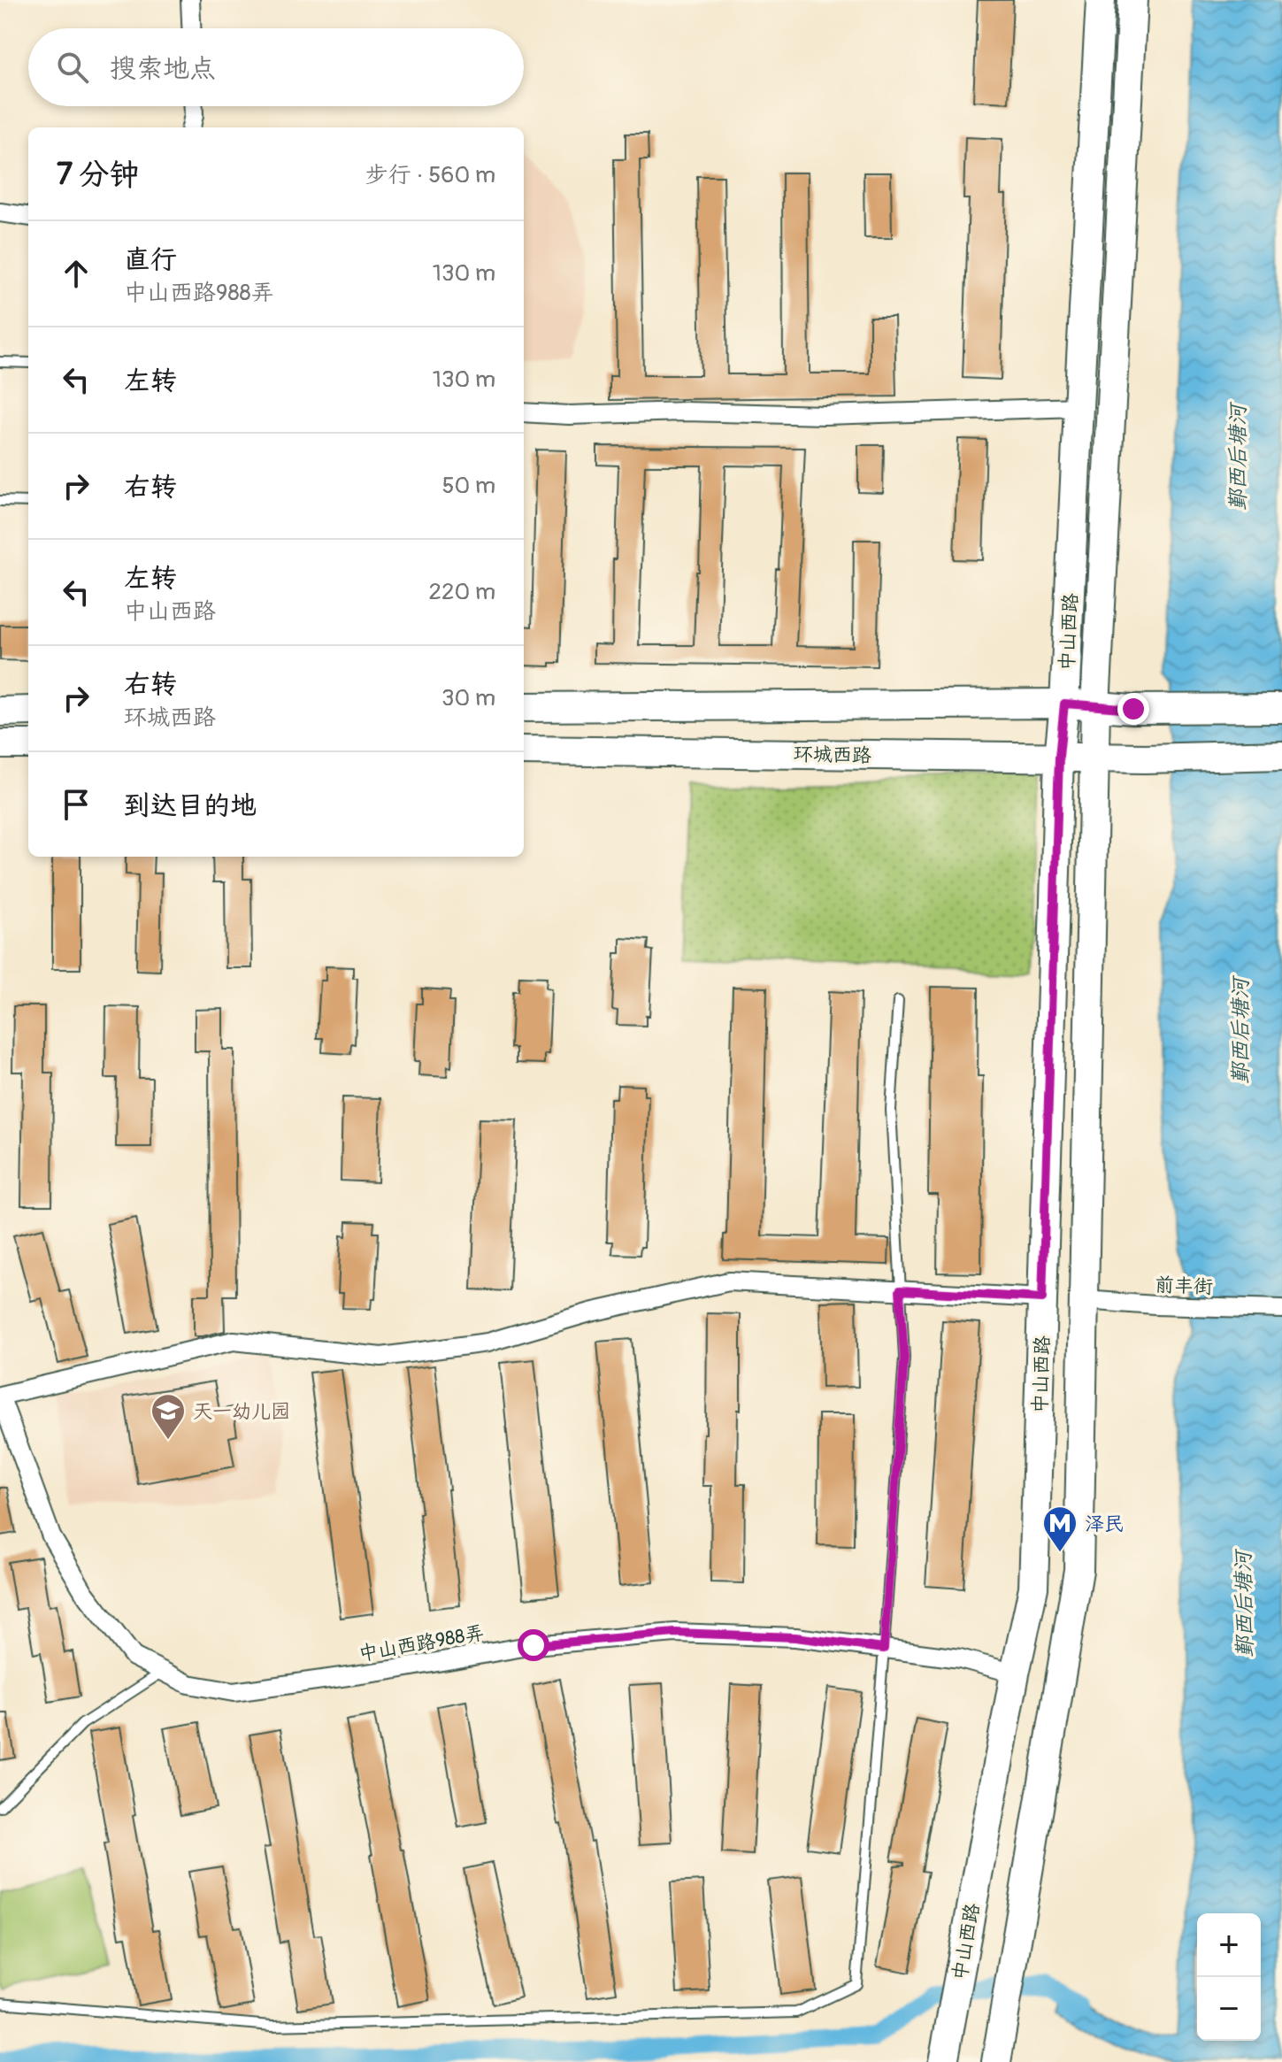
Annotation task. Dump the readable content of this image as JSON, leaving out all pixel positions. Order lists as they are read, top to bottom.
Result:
{
  "streets": {
    "main road": ["中山西路", "环城西路"],
    "street": ["前丰街", "中山西路988弄"]
  },
  "crossings": [
    ["中山西路", "环城西路"],
    ["中山西路", "前丰街"],
    ["中山西路", "中山西路988弄"]
  ],
  "water": ["鄞西后塘河"],
  "places": {
    "school or university": ["天一幼儿园"],
    "metro station": ["泽民"]
  },
  "page": {
    "search": "搜索地点",
    "heading": ["7 分钟", "步行 · 560 m"],
    "list": [
      ["直行", "中山西路988弄", "130 m"],
      ["左转", "130 m"],
      ["右转", "50 m"],
      ["左转", "中山西路", "220 m"],
      ["右转", "环城西路", "30 m"],
      "到达目的地"
    ],
    "map_buttons": ["+", "−"]
  }
}
